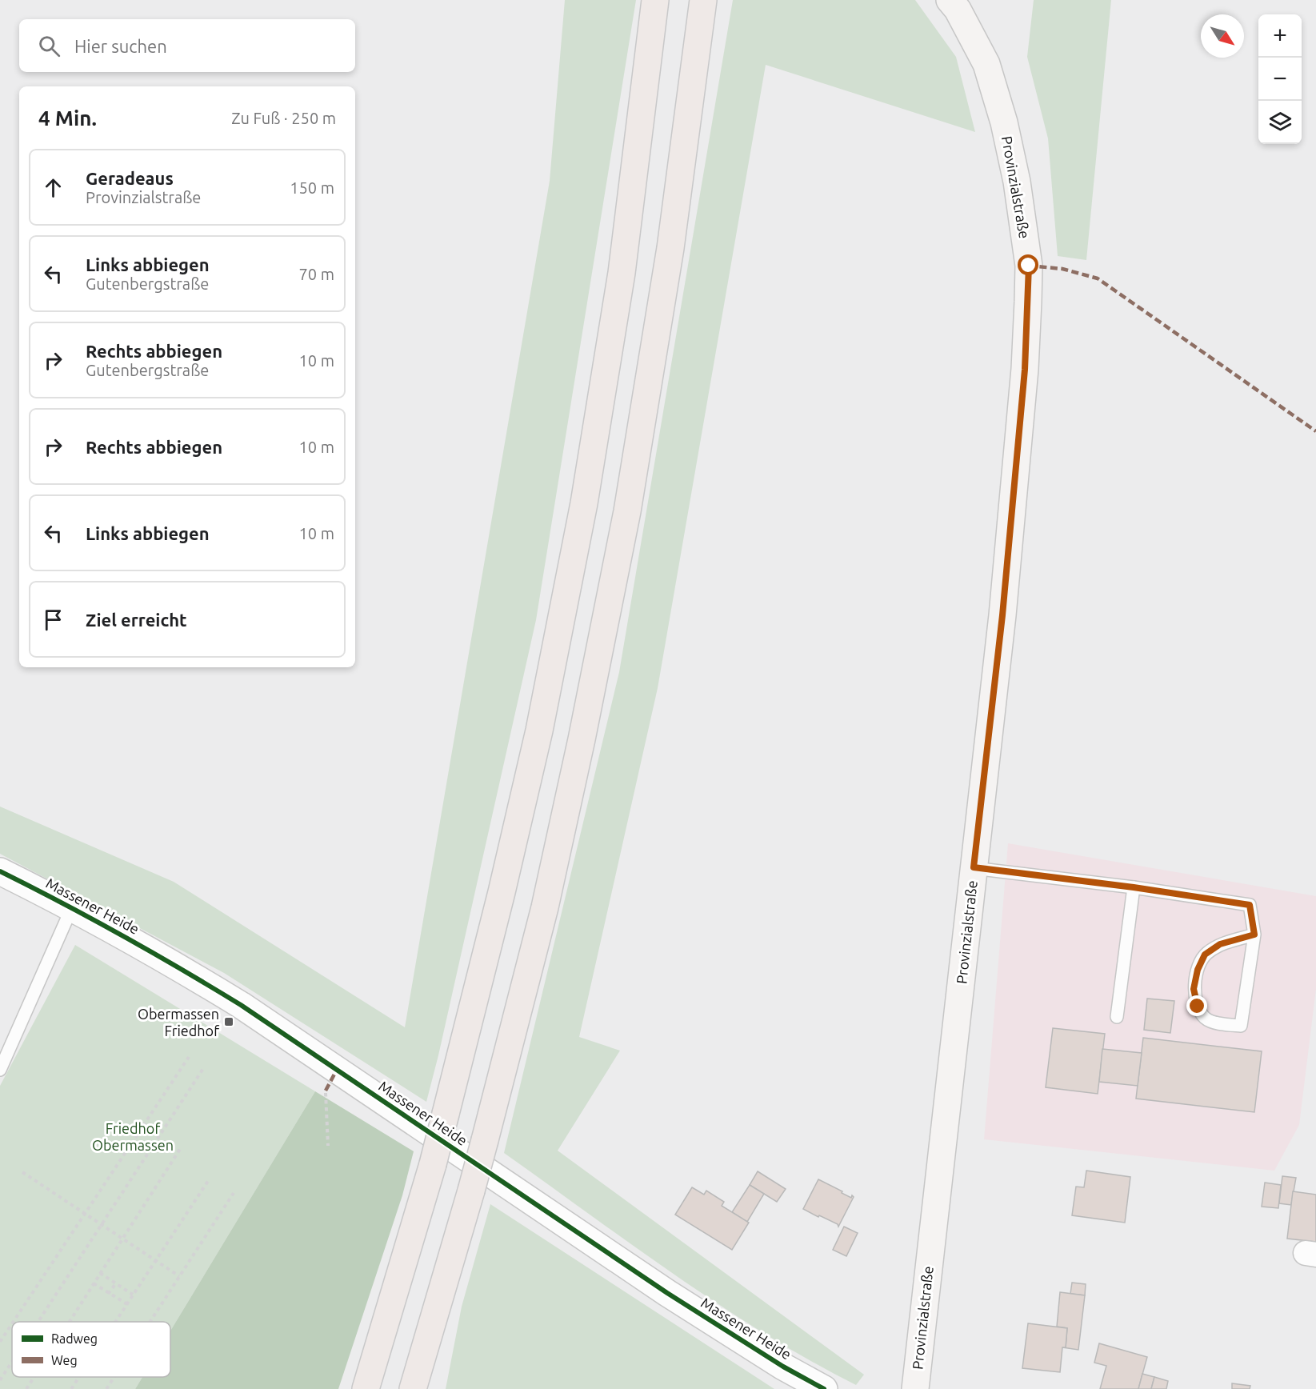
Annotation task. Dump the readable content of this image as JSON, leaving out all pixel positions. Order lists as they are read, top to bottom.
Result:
{
  "streets": {
    "main road": ["Provinzialstraße"],
    "street": ["Massener Heide"]
  },
  "parks": ["Friedhof Obermassen"],
  "places": {
    "transit": ["Obermassen Friedhof"]
  },
  "legend": ["Radweg", "Weg"],
  "north": "bottom right",
  "page": {
    "map_buttons": ["+", "−"],
    "search": "Hier suchen",
    "heading": ["4 Min.", "Zu Fuß · 250 m"],
    "list": [
      ["Geradeaus", "Provinzialstraße", "150 m"],
      ["Links abbiegen", "Gutenbergstraße", "70 m"],
      ["Rechts abbiegen", "Gutenbergstraße", "10 m"],
      ["Rechts abbiegen", "10 m"],
      ["Links abbiegen", "10 m"],
      "Ziel erreicht"
    ]
  }
}
